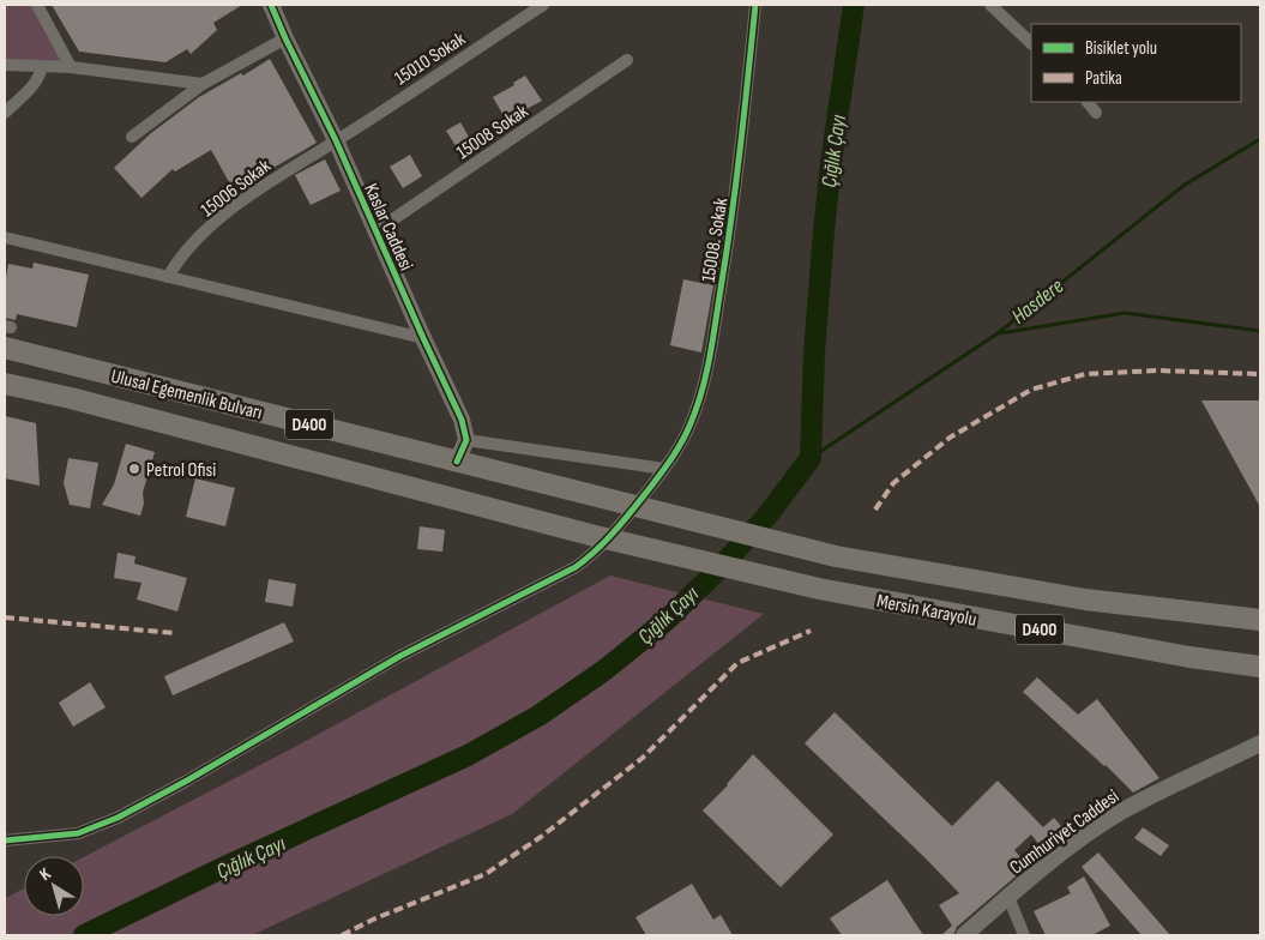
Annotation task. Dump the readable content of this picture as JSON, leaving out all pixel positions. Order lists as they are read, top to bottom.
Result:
{
  "streets": {
    "highway": ["Ulusal Egemenlik Bulvarı", "D400", "Mersin Karayolu"],
    "street": [
      "15010 Sokak",
      "15008 Sokak",
      "15006 Sokak",
      "Kaslar Caddesi",
      "15008. Sokak",
      "Cumhuriyet Caddesi"
    ]
  },
  "crossings": [
    ["15010 Sokak", "15006 Sokak"],
    ["15010 Sokak", "Kaslar Caddesi"],
    ["15008 Sokak", "Kaslar Caddesi"],
    ["15006 Sokak", "Kaslar Caddesi"],
    ["Ulusal Egemenlik Bulvarı", "Mersin Karayolu"]
  ],
  "water": ["Çığlık Çayı", "Hasdere"],
  "places": ["Petrol Ofisi"],
  "legend": ["Bisiklet yolu", "Patika"],
  "north": "top left"
}
